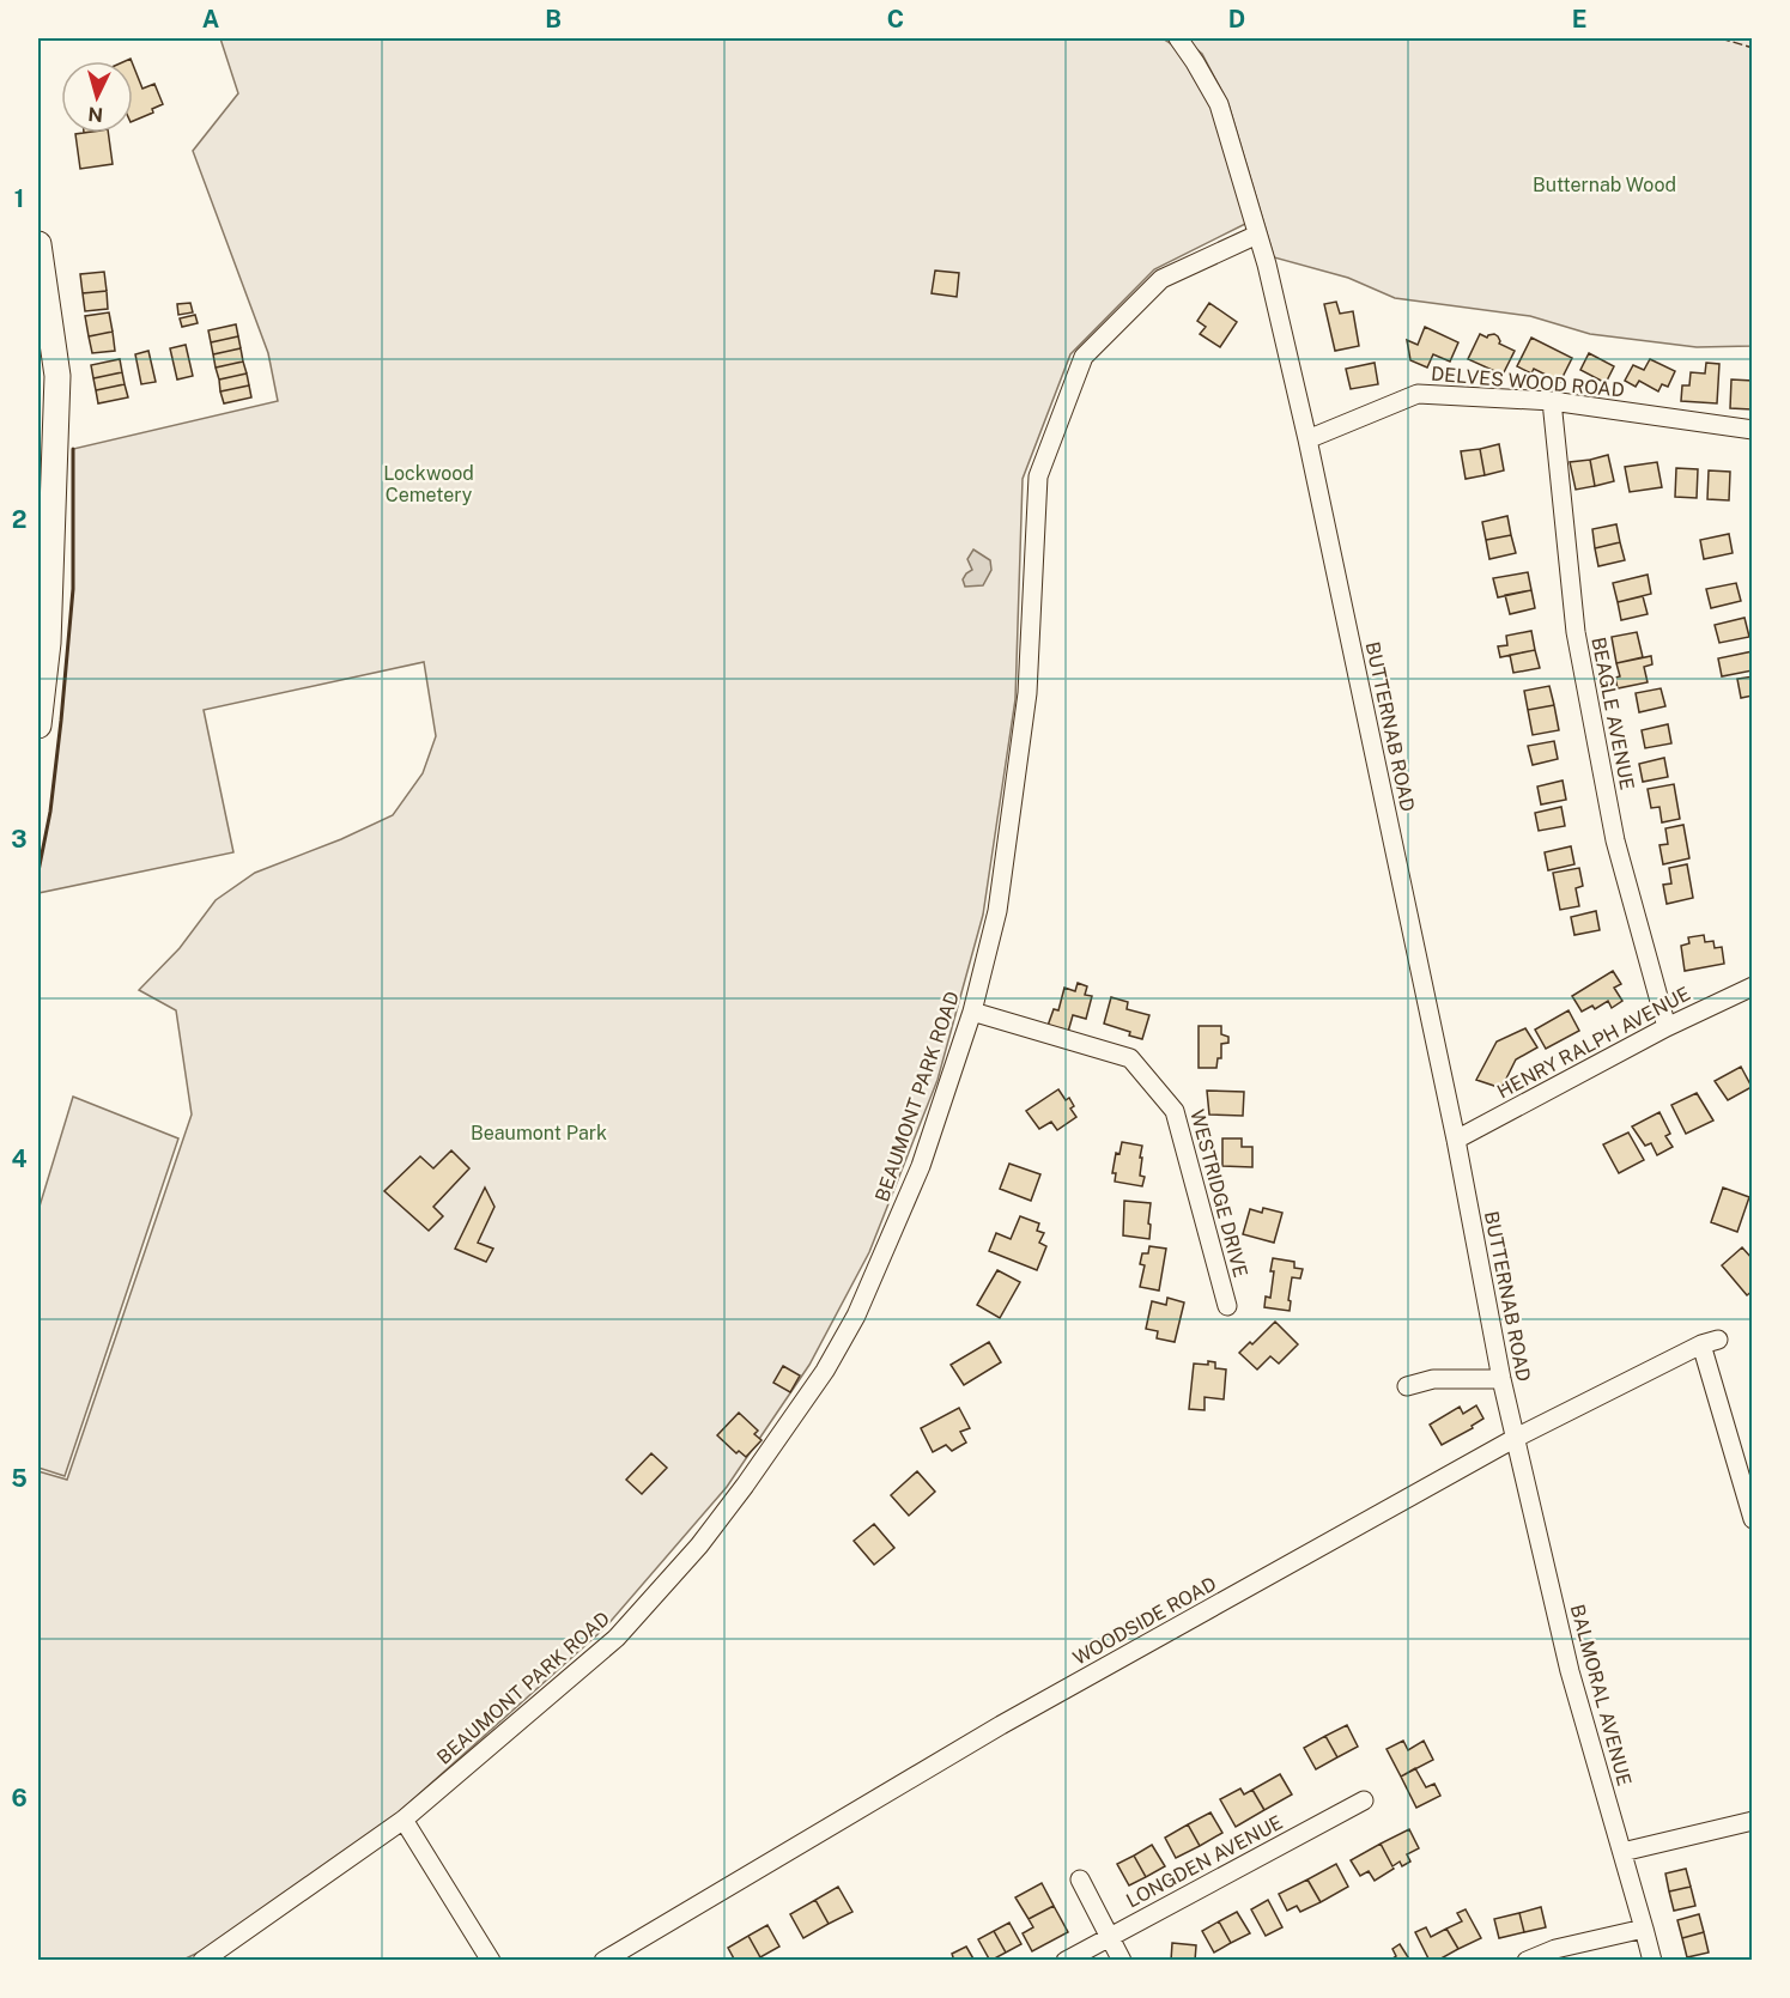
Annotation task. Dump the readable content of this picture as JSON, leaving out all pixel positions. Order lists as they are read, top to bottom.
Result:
{
  "streets": {
    "street": [
      "DELVES WOOD ROAD",
      "BEAGLE AVENUE",
      "BUTTERNAB ROAD",
      "HENRY RALPH AVENUE",
      "BEAUMONT PARK ROAD",
      "WESTRIDGE DRIVE",
      "WOODSIDE ROAD",
      "BALMORAL AVENUE",
      "LONGDEN AVENUE"
    ]
  },
  "crossings": [
    ["DELVES WOOD ROAD", "BEAGLE AVENUE"],
    ["DELVES WOOD ROAD", "BUTTERNAB ROAD"],
    ["BEAGLE AVENUE", "HENRY RALPH AVENUE"],
    ["BUTTERNAB ROAD", "HENRY RALPH AVENUE"],
    ["BUTTERNAB ROAD", "BEAUMONT PARK ROAD"],
    ["BUTTERNAB ROAD", "WOODSIDE ROAD"],
    ["BUTTERNAB ROAD", "BALMORAL AVENUE"],
    ["BEAUMONT PARK ROAD", "WESTRIDGE DRIVE"],
    ["WOODSIDE ROAD", "BALMORAL AVENUE"]
  ],
  "parks": ["Butternab Wood", "Lockwood Cemetery", "Beaumont Park"],
  "north": "bottom",
  "grid": {
    "columns": [
      "A",
      "B",
      "C",
      "D",
      "E"
    ],
    "rows": [
      "1",
      "2",
      "3",
      "4",
      "5",
      "6"
    ]
  }
}
